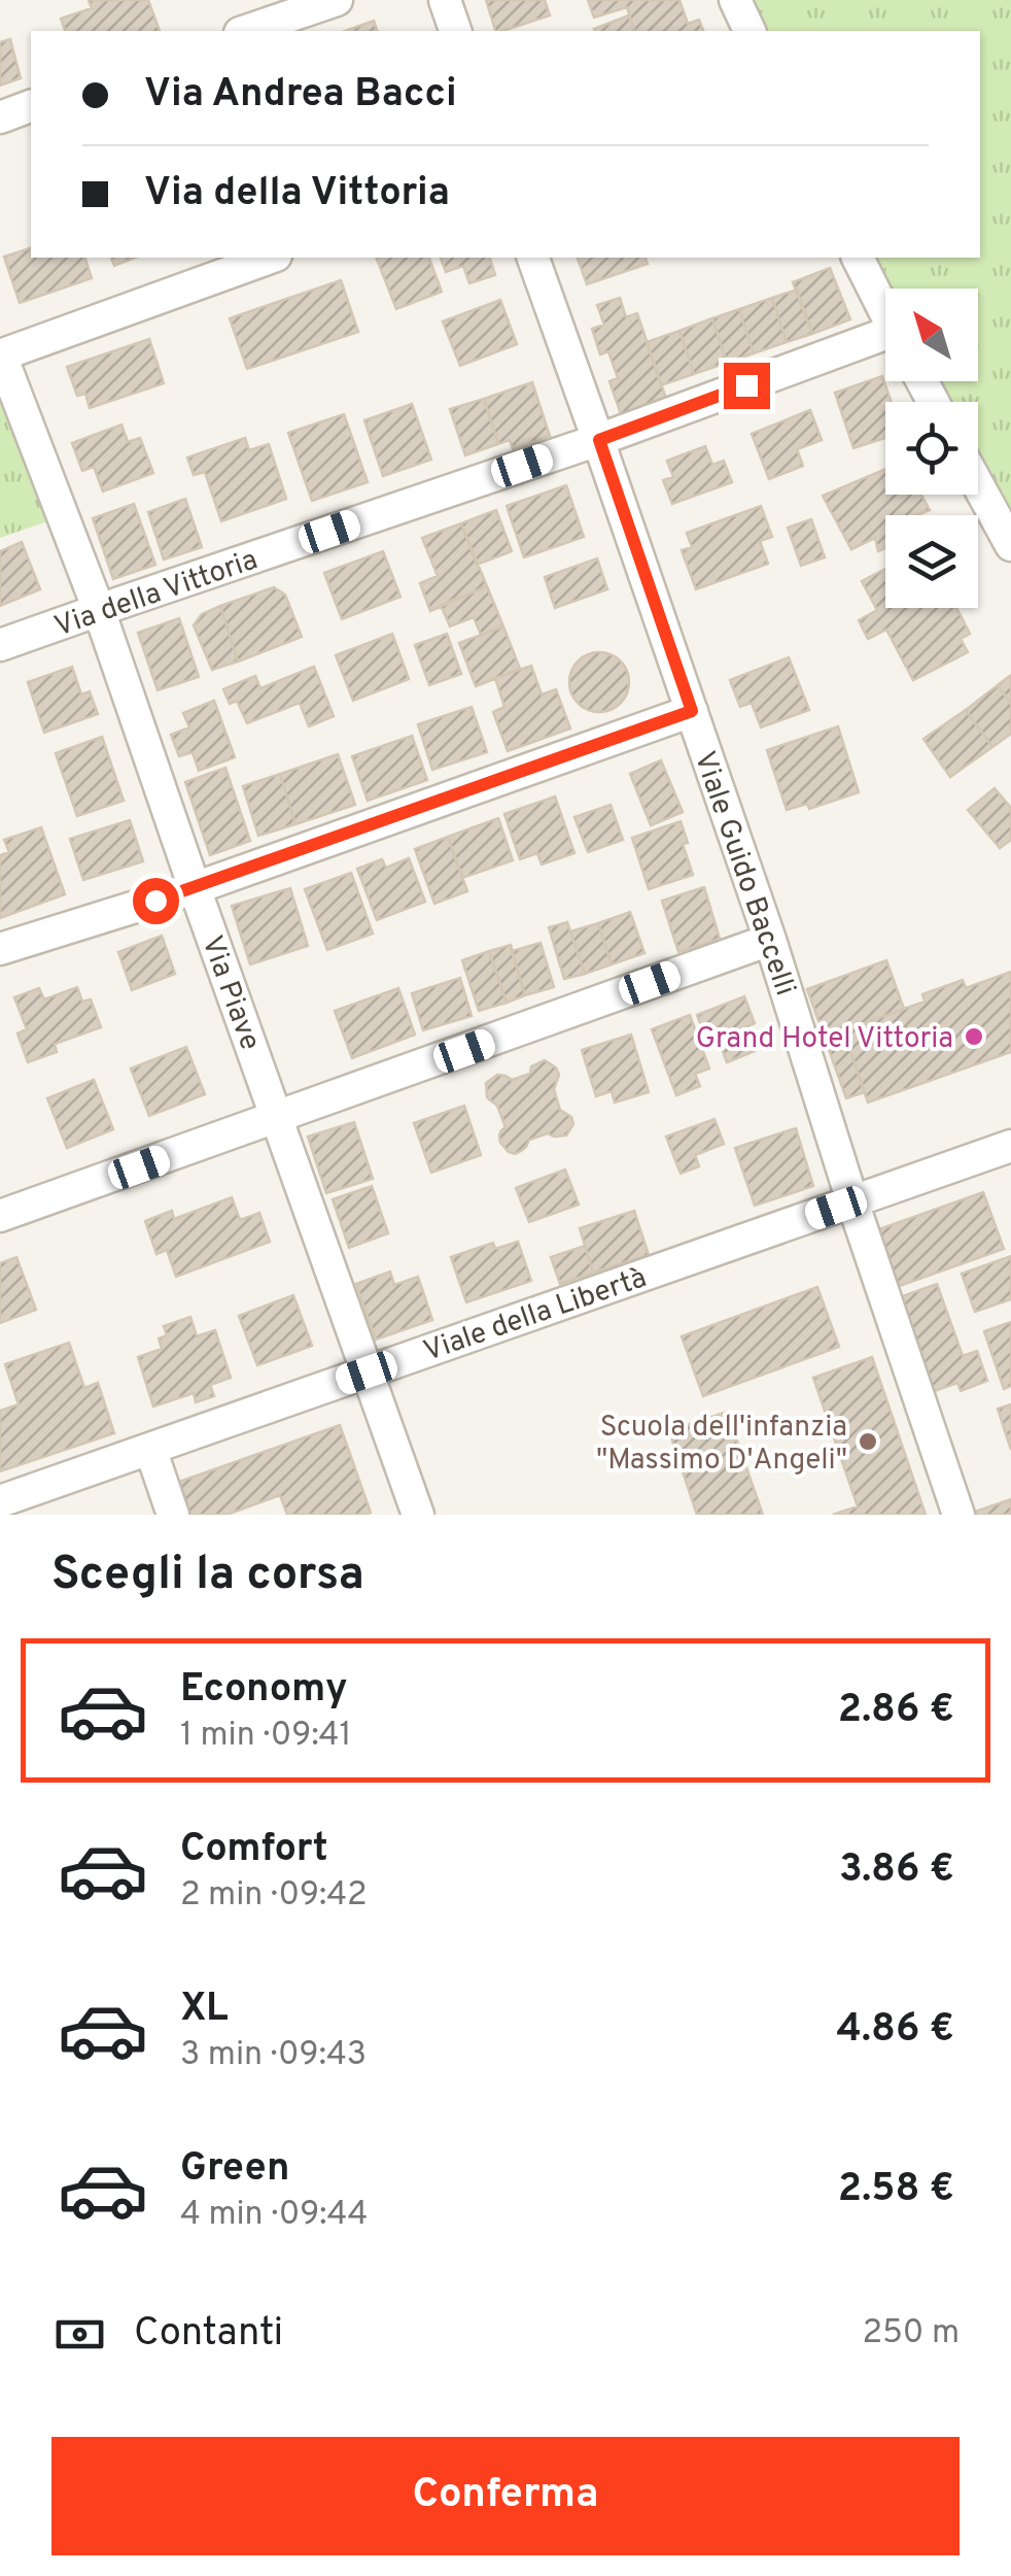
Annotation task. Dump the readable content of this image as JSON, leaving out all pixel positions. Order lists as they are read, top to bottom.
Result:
{
  "streets": {
    "street": [
      "Via della Vittoria",
      "Viale Guido Baccelli",
      "Via Piave",
      "Viale della Libertà"
    ]
  },
  "crossings": [
    ["Via della Vittoria", "Viale Guido Baccelli"],
    ["Via della Vittoria", "Via Piave"],
    ["Viale Guido Baccelli", "Viale della Libertà"],
    ["Via Piave", "Viale della Libertà"]
  ],
  "places": ["Grand Hotel Vittoria", "Scuola dell'infanzia \"Massimo D'Angeli\""],
  "north": "top left",
  "page": {
    "banner": ["Via Andrea Bacci", "Via della Vittoria"],
    "heading": "Scegli la corsa",
    "list": [
      {
        "name": "Economy",
        "note": "1 min · 09:41",
        "value": "2.86 €"
      },
      {
        "name": "Comfort",
        "note": "2 min · 09:42",
        "value": "3.86 €"
      },
      {
        "name": "XL",
        "note": "3 min · 09:43",
        "value": "4.86 €"
      },
      {
        "name": "Green",
        "note": "4 min · 09:44",
        "value": "2.58 €"
      }
    ],
    "pay": ["Contanti", "250 m"],
    "buttons": "Conferma"
  }
}
